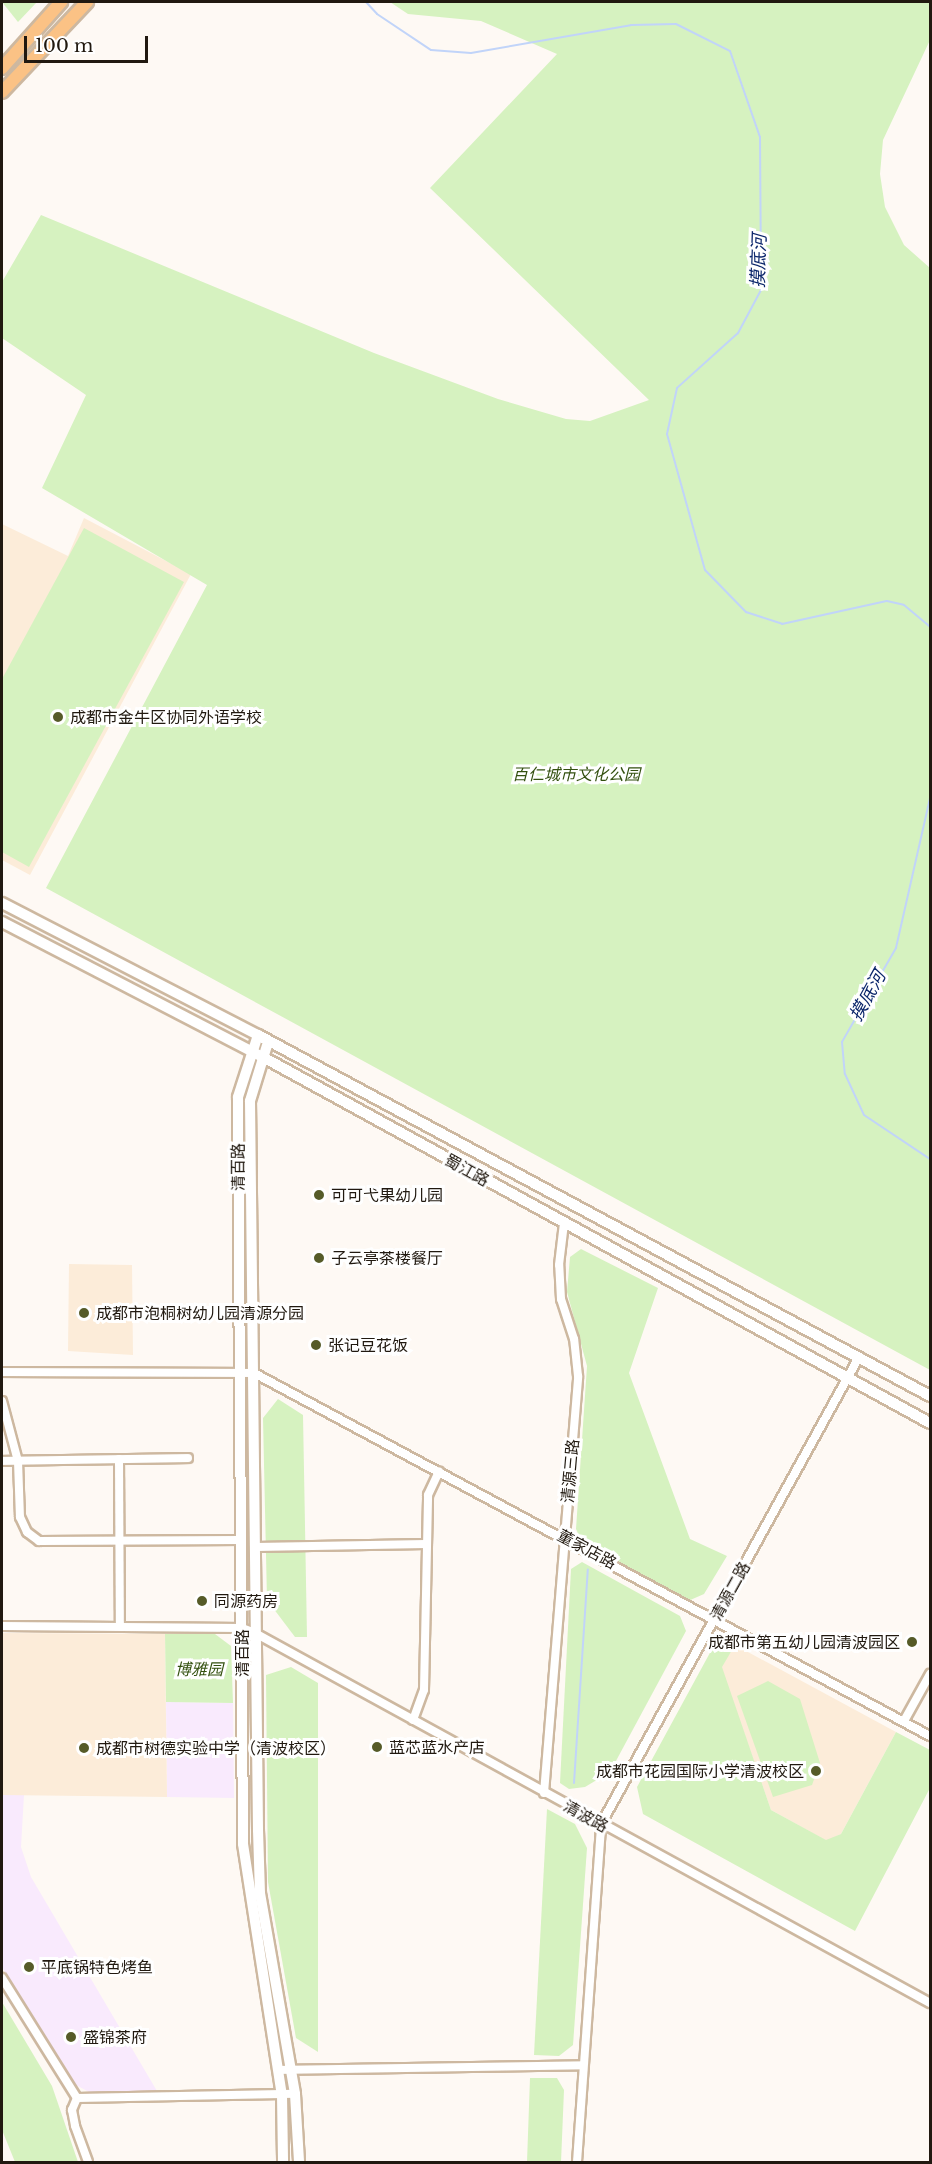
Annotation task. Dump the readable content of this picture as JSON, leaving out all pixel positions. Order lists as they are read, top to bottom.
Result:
{
  "streets": {
    "street": [
      "清百路",
      "蜀江路",
      "清源三路",
      "董家店路",
      "清源二路",
      "清波路"
    ]
  },
  "crossings": [
    ["清百路", "蜀江路"],
    ["清百路", "董家店路"],
    ["清百路", "清波路"],
    ["蜀江路", "清源三路"],
    ["蜀江路", "清源二路"],
    ["清源三路", "董家店路"],
    ["清源三路", "清波路"],
    ["董家店路", "清源二路"],
    ["清源二路", "清波路"]
  ],
  "water": ["摸底河"],
  "parks": ["百仁城市文化公园", "博雅园"],
  "places": [
    "成都市金牛区协同外语学校",
    "可可弋果幼儿园",
    "子云亭茶楼餐厅",
    "成都市泡桐树幼儿园清源分园",
    "张记豆花饭",
    "同源药房",
    "成都市第五幼儿园清波园区",
    "蓝芯蓝水产店",
    "成都市树德实验中学（清波校区）",
    "成都市花园国际小学清波校区",
    "平底锅特色烤鱼",
    "盛锦茶府"
  ],
  "scale_bar": "100 m"
}
